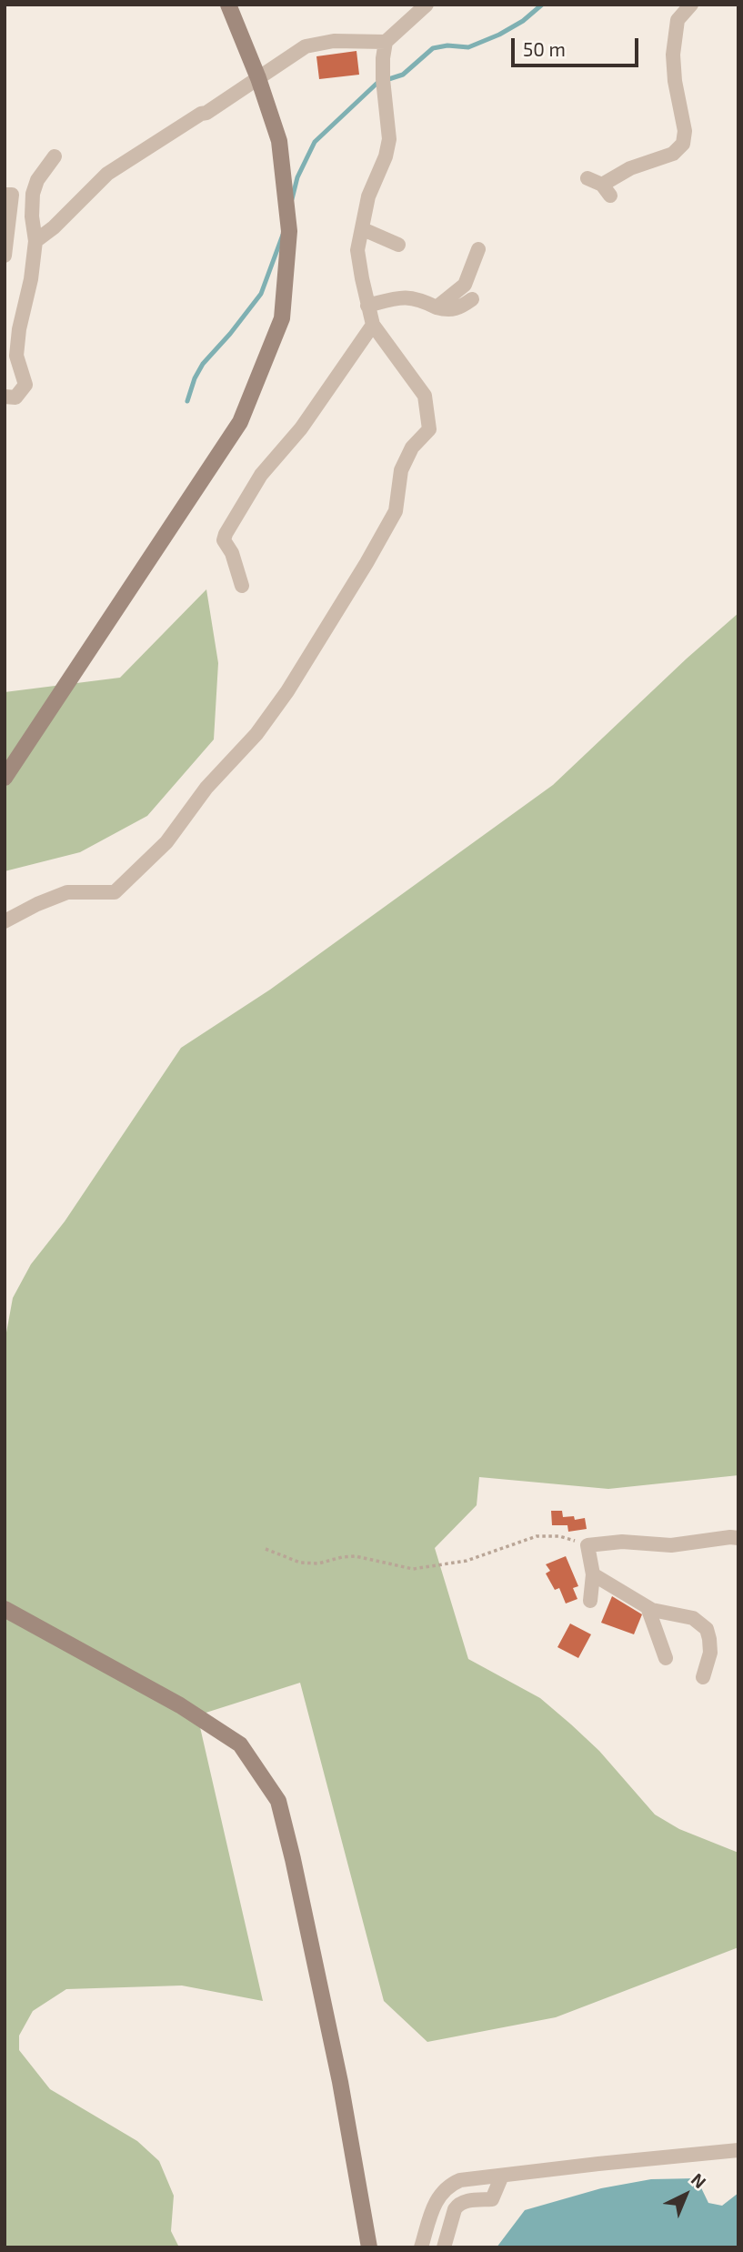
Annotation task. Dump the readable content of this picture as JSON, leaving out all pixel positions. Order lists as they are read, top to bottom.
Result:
{
  "scale_bar": "50 m",
  "north": "top right"
}
